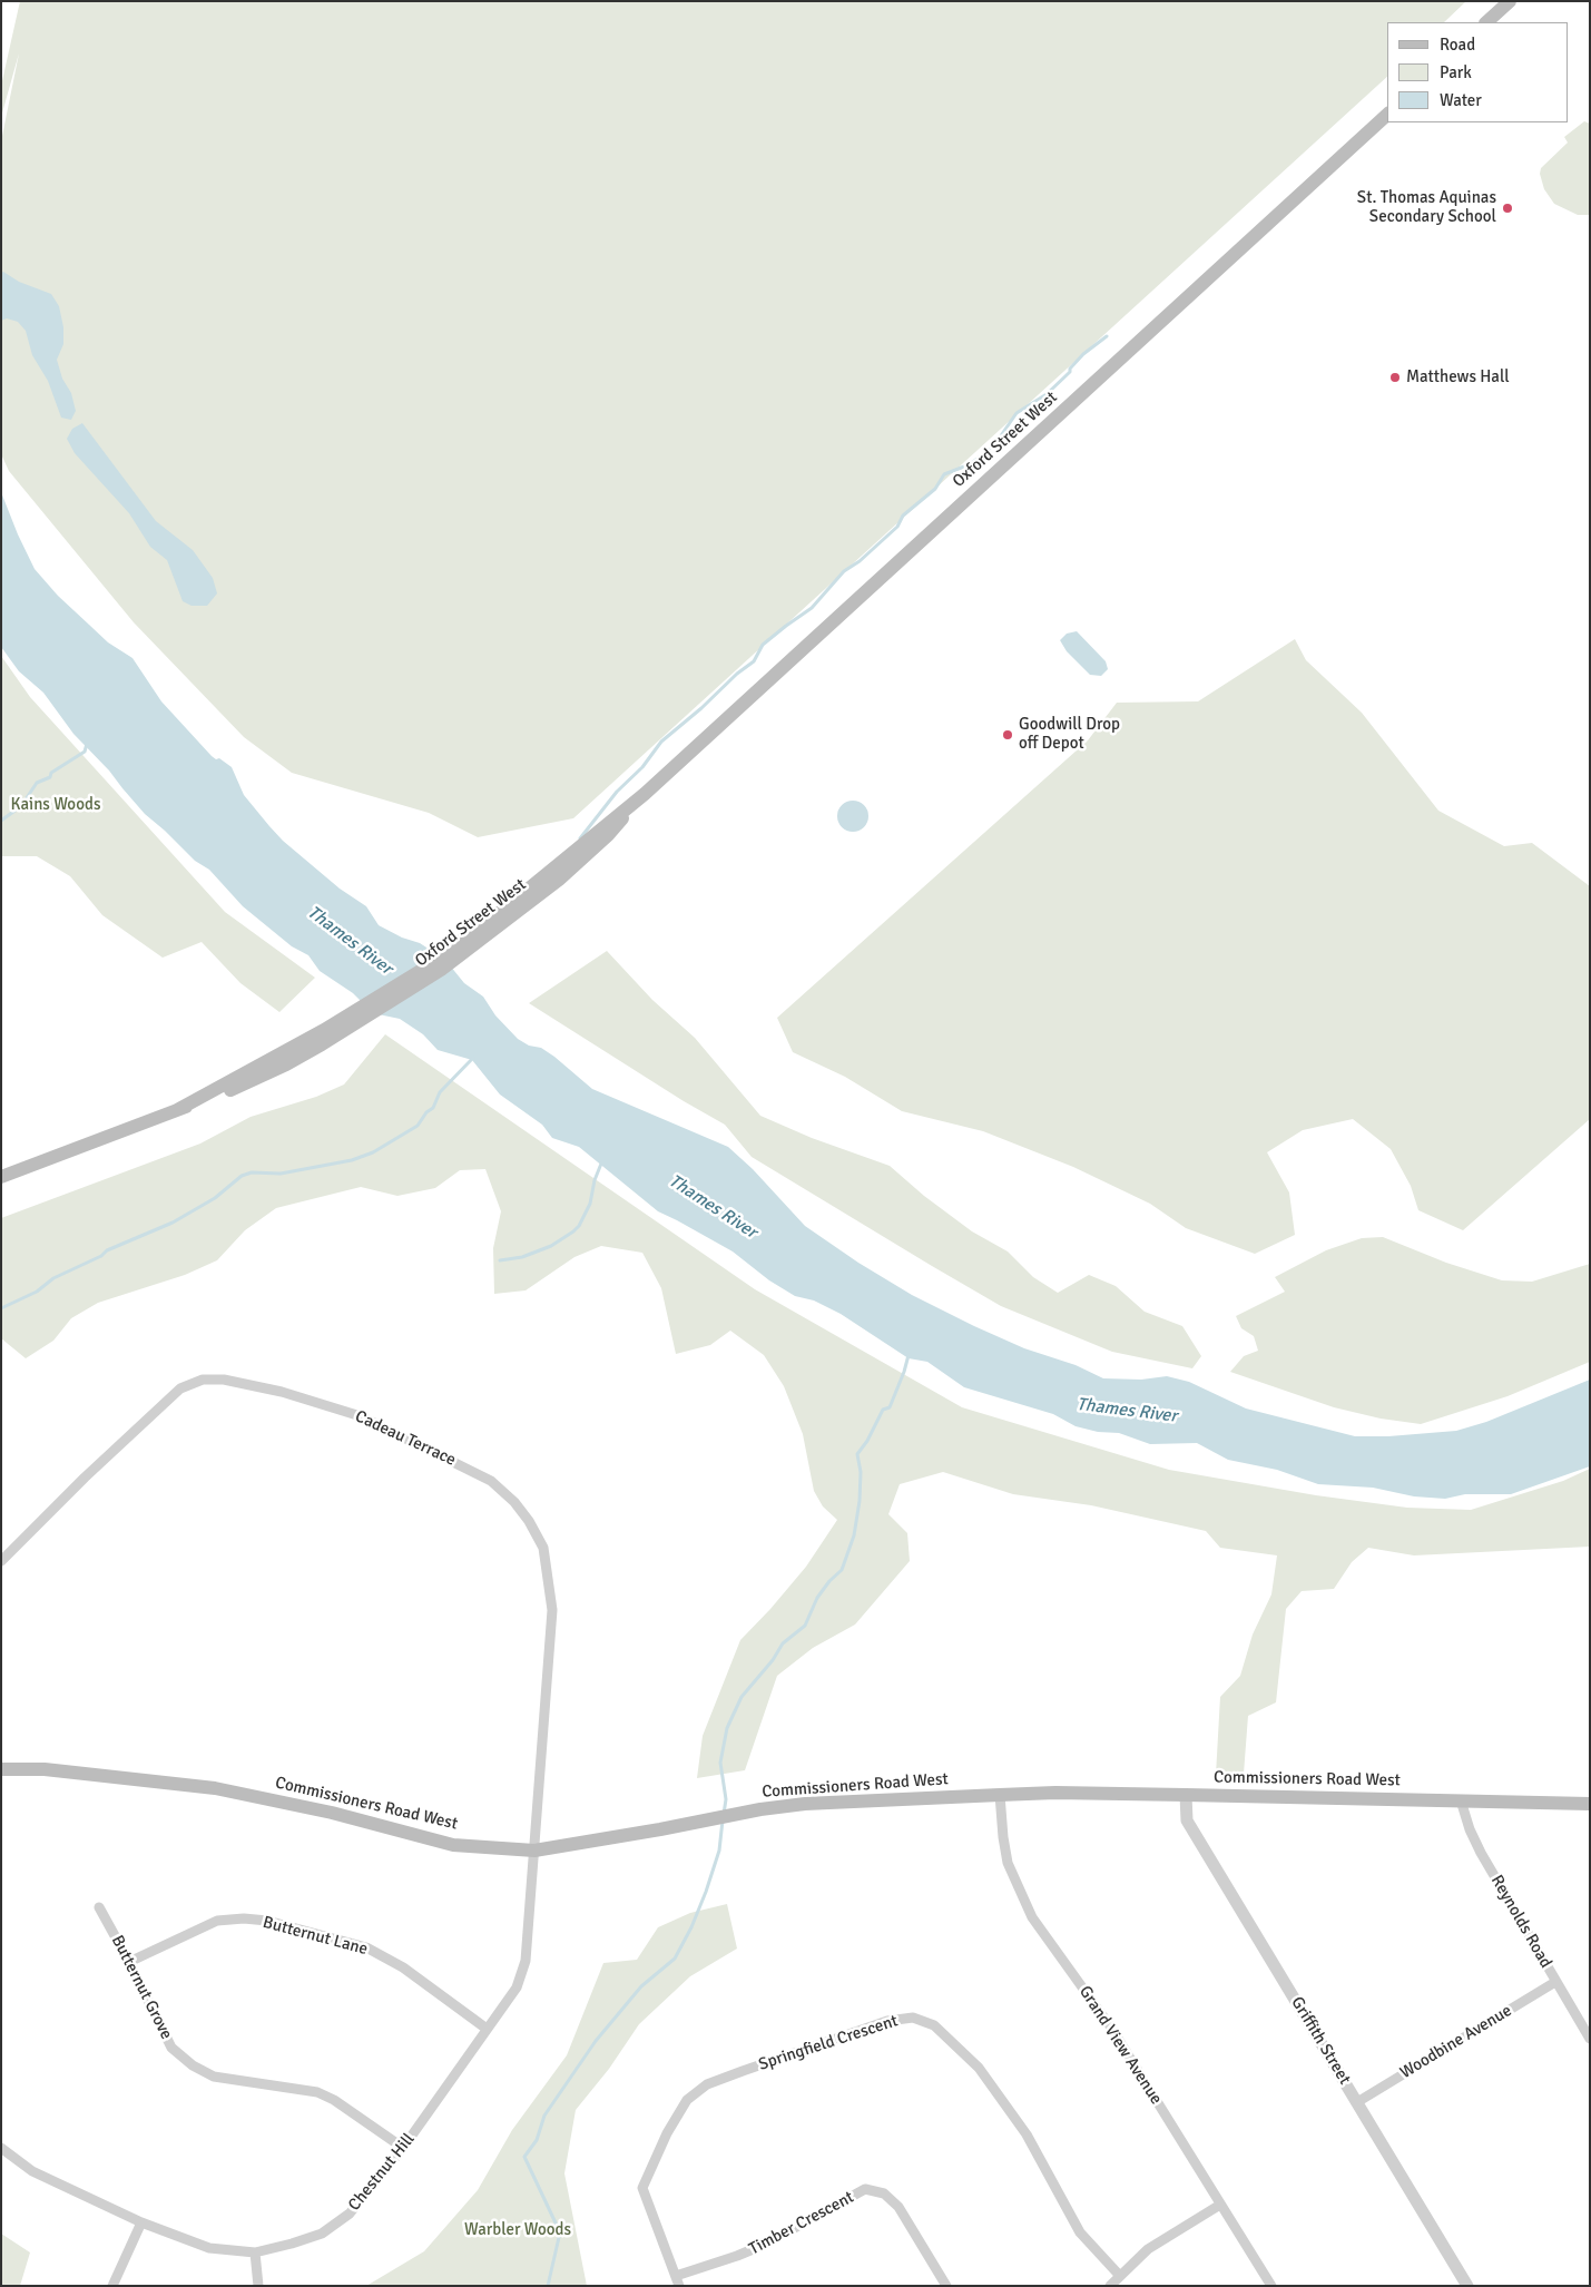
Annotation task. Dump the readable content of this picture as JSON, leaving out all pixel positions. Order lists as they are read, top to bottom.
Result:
{
  "streets": {
    "main road": ["Oxford Street West", "Commissioners Road West"],
    "street": [
      "Cadeau Terrace",
      "Reynolds Road",
      "Butternut Lane",
      "Butternut Grove",
      "Griffith Street",
      "Woodbine Avenue",
      "Springfield Crescent",
      "Grand View Avenue",
      "Chestnut Hill",
      "Timber Crescent"
    ]
  },
  "crossings": [
    ["Cadeau Terrace", "Commissioners Road West"],
    ["Cadeau Terrace", "Chestnut Hill"],
    ["Commissioners Road West", "Reynolds Road"],
    ["Commissioners Road West", "Griffith Street"],
    ["Commissioners Road West", "Grand View Avenue"],
    ["Commissioners Road West", "Chestnut Hill"],
    ["Reynolds Road", "Woodbine Avenue"],
    ["Butternut Lane", "Butternut Grove"],
    ["Butternut Lane", "Chestnut Hill"],
    ["Butternut Grove", "Chestnut Hill"],
    ["Griffith Street", "Woodbine Avenue"],
    ["Springfield Crescent", "Timber Crescent"]
  ],
  "water": ["Thames River"],
  "parks": ["Kains Woods", "Warbler Woods"],
  "places": ["St. Thomas Aquinas Secondary School", "Matthews Hall", "Goodwill Drop off Depot"],
  "legend": ["Road", "Park", "Water"]
}
